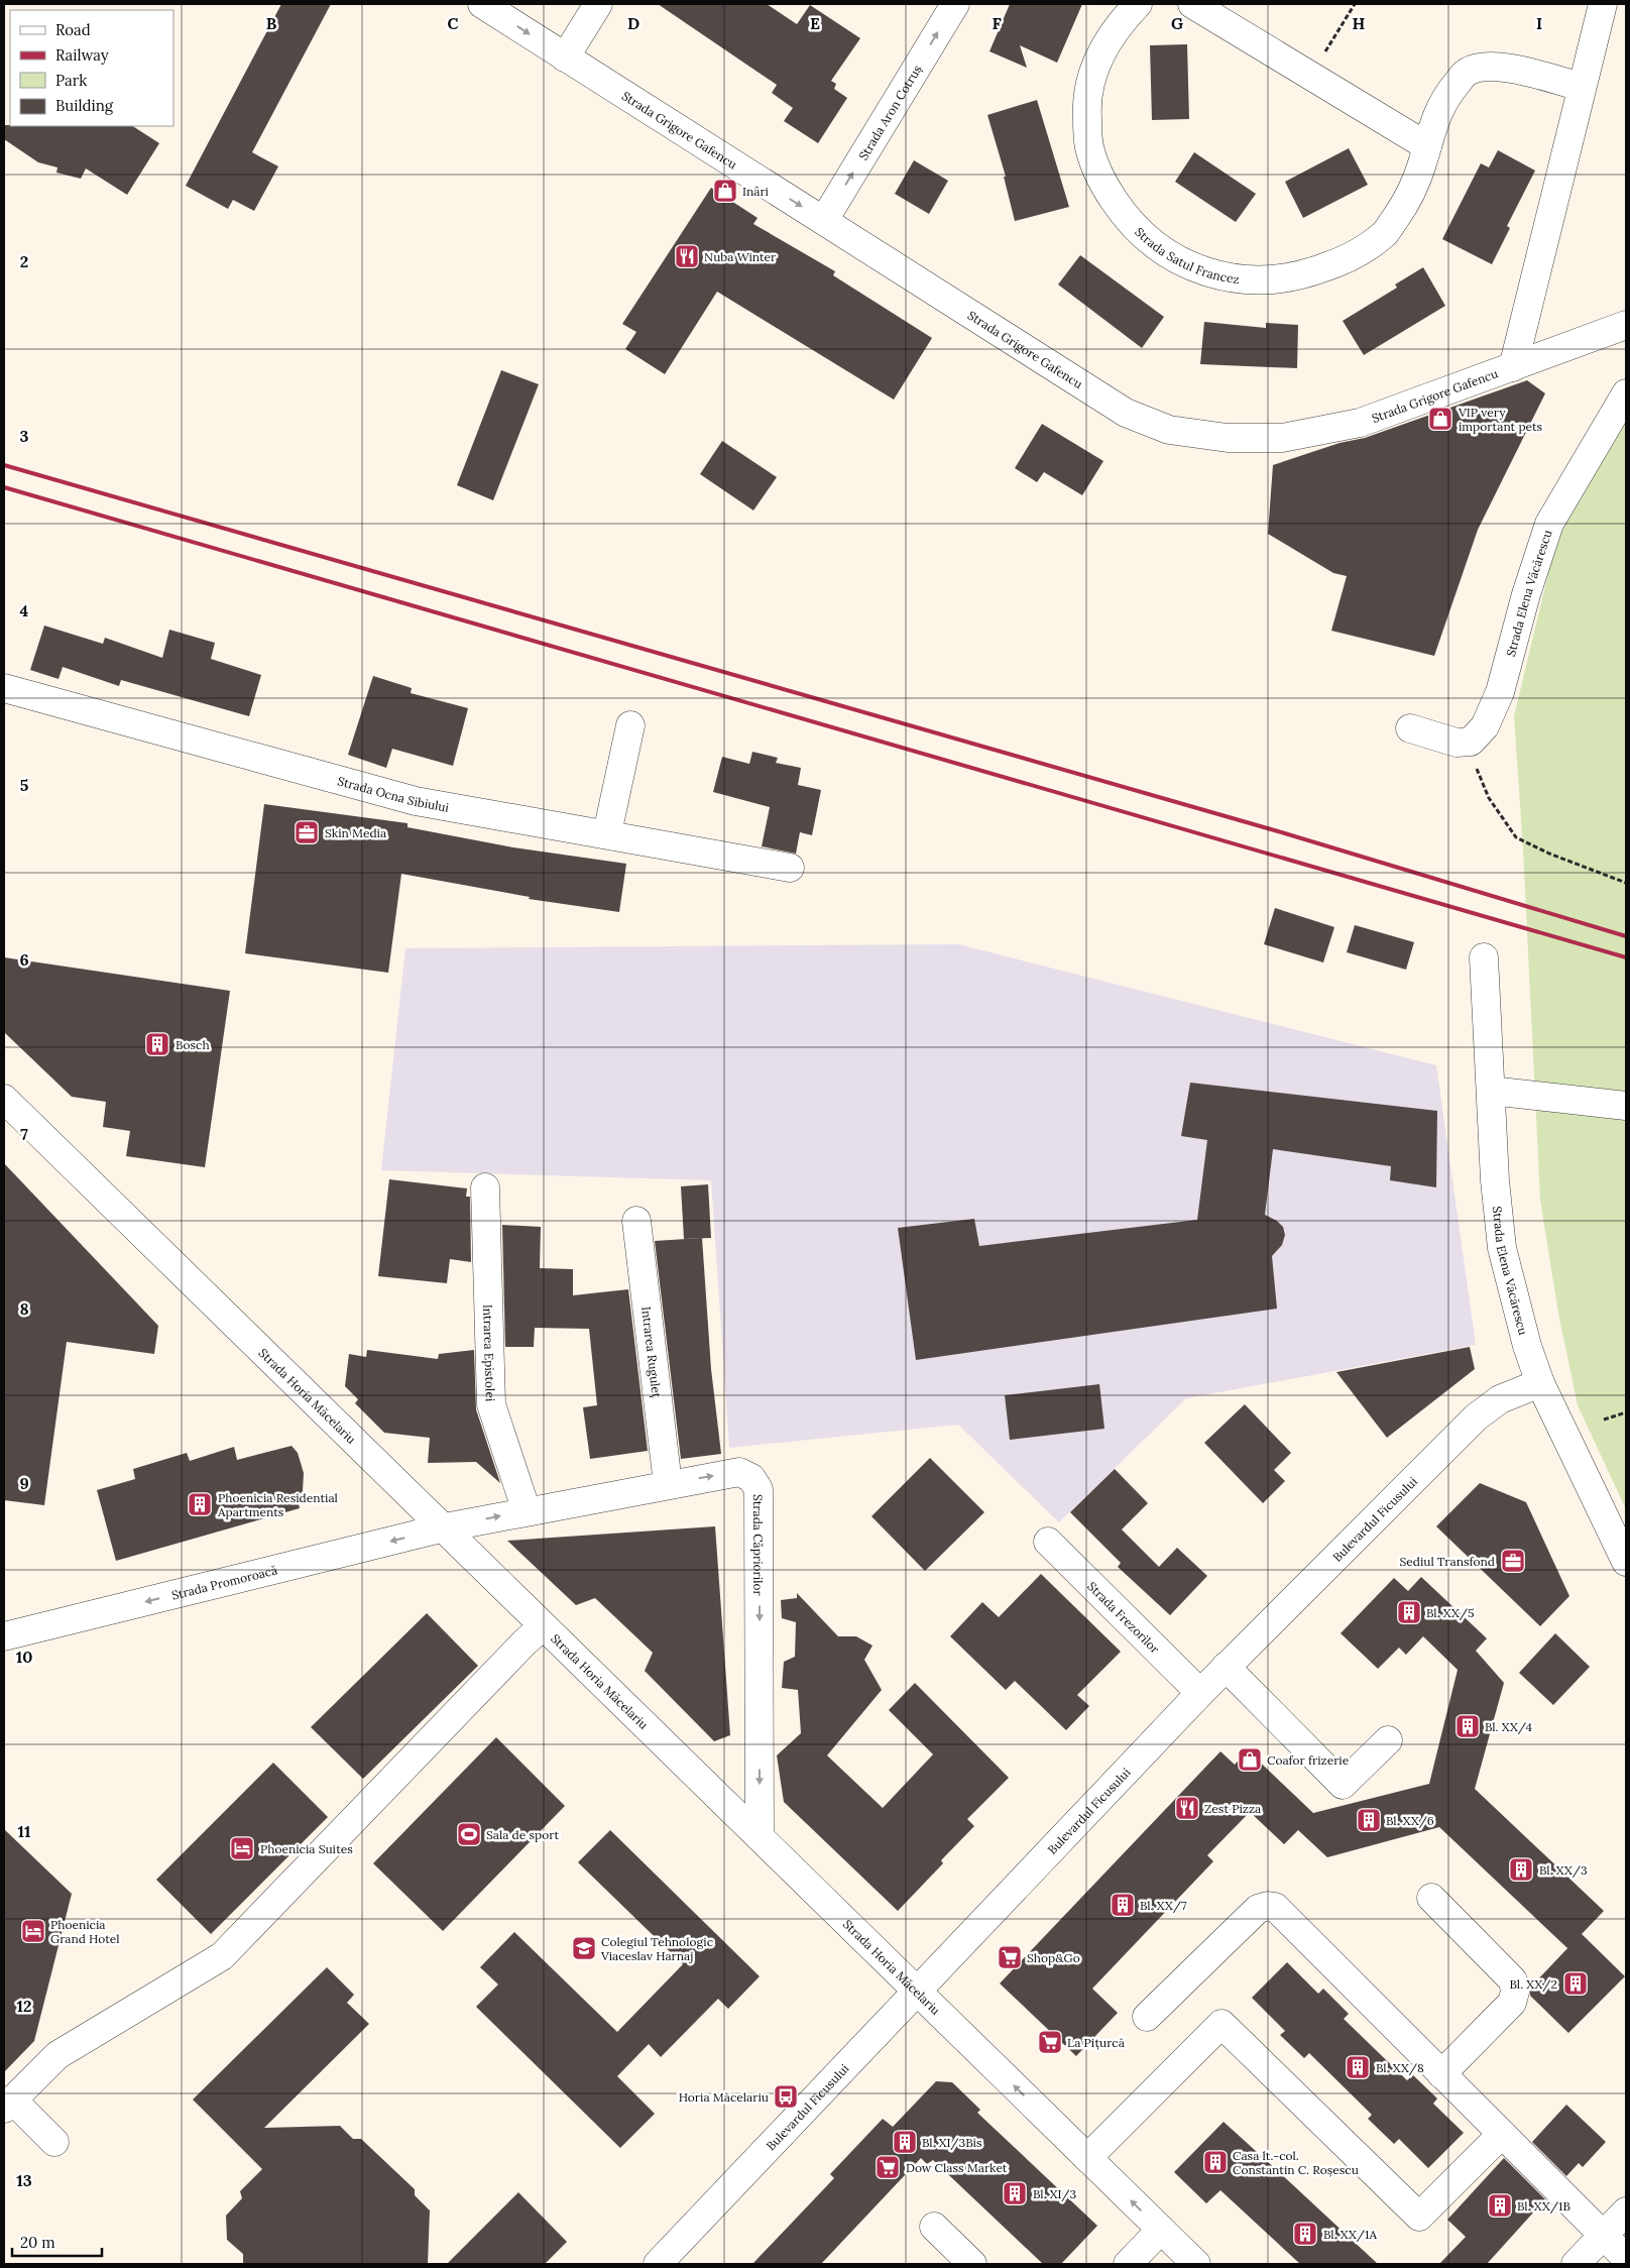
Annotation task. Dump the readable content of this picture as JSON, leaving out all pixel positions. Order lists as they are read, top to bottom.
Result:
{
  "streets": {
    "street": [
      "Strada Aron Cotruș",
      "Strada Grigore Gafencu",
      "Strada Satul Francez",
      "Strada Elena Văcărescu",
      "Strada Ocna Sibiului",
      "Intrarea Epistolei",
      "Intrarea Ruguleț",
      "Strada Horia Măcelariu",
      "Bulevardul Ficusului",
      "Strada Căpriorilor",
      "Strada Promoroacă",
      "Strada Frezorilor"
    ]
  },
  "crossings": [
    ["Strada Aron Cotruș", "Strada Grigore Gafencu"],
    ["Strada Elena Văcărescu", "Bulevardul Ficusului"],
    ["Intrarea Epistolei", "Strada Căpriorilor"],
    ["Intrarea Ruguleț", "Strada Căpriorilor"],
    ["Strada Horia Măcelariu", "Bulevardul Ficusului"],
    ["Strada Horia Măcelariu", "Strada Căpriorilor"],
    ["Strada Horia Măcelariu", "Strada Promoroacă"],
    ["Bulevardul Ficusului", "Strada Frezorilor"],
    ["Strada Căpriorilor", "Strada Promoroacă"]
  ],
  "one_way": ["Strada Aron Cotruș", "Strada Promoroacă"],
  "places": {
    "shop": ["Inâri", "VIP very important pets", "Coafor frizerie"],
    "restaurant": ["Nuba Winter", "Zest Pizza"],
    "office": ["Skin Media", "Sediul Transfond"],
    "building": [
      "Bosch",
      "Phoenicia Residential Apartments",
      "Bl. XX/5",
      "Bl. XX/4",
      "Bl. XX/6",
      "Bl. XX/3",
      "Bl. XX/7",
      "Bl. XX/2",
      "Bl. XX/8",
      "Bl. XI/3Bis",
      "Casa lt.-col. Constantin C. Roșescu",
      "Bl. XI/3",
      "Bl. XX/1B",
      "Bl. XX/1A"
    ],
    "sports": ["Sala de sport"],
    "hotel": ["Phoenicia Suites", "Phoenicia Grand Hotel"],
    "school or university": ["Colegiul Tehnologic Viaceslav Harnaj"],
    "supermarket": ["Shop&Go", "La Pițurcă", "Dow Class Market"],
    "bus stop": ["Horia Măcelariu"]
  },
  "legend": [
    "Road",
    "Railway",
    "Park",
    "Building"
  ],
  "scale_bar": "20 m",
  "grid": {
    "columns": [
      "B",
      "C",
      "D",
      "E",
      "F",
      "G",
      "H",
      "I"
    ],
    "rows": [
      "2",
      "3",
      "4",
      "5",
      "6",
      "7",
      "8",
      "9",
      "10",
      "11",
      "12",
      "13"
    ]
  }
}
